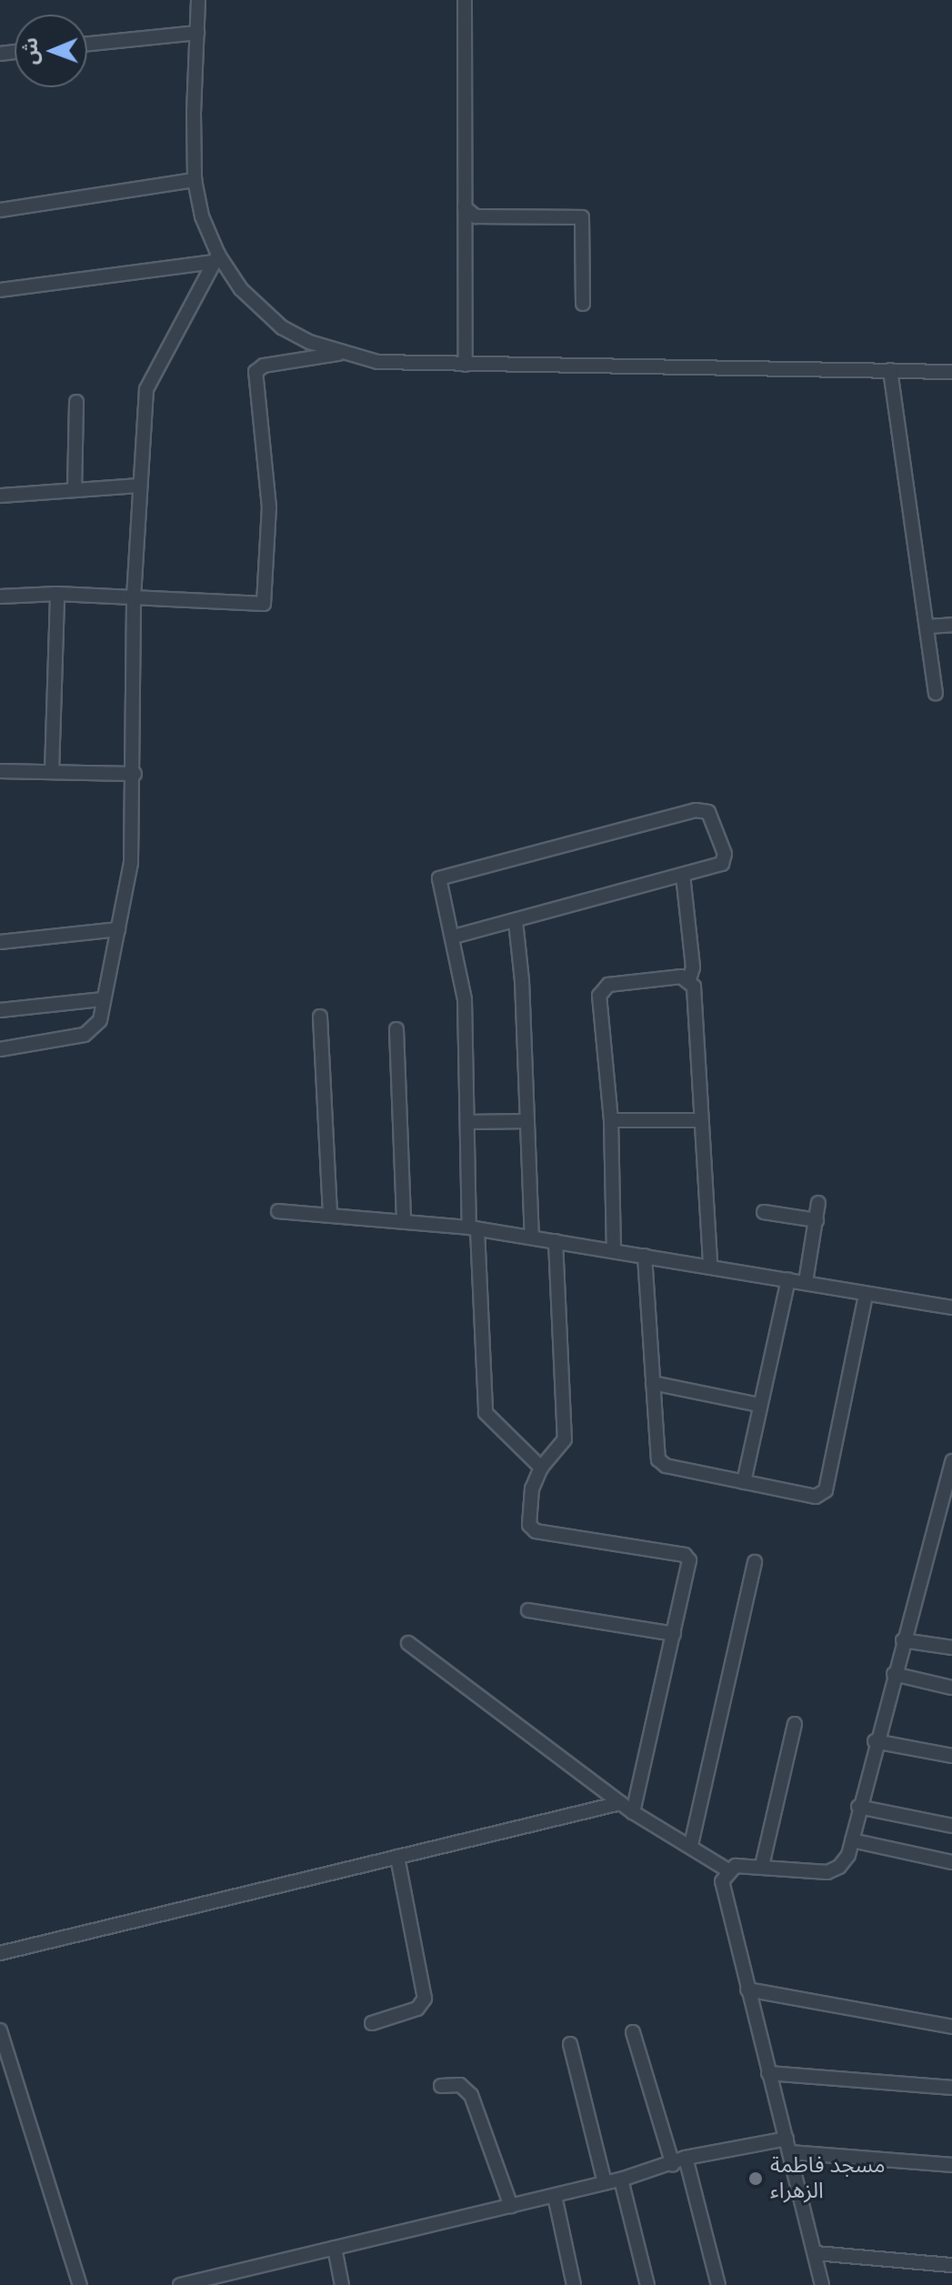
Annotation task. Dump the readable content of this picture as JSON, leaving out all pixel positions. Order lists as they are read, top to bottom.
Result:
{
  "places": ["مسجد فاطمة الزهراء"],
  "north": "left"
}
